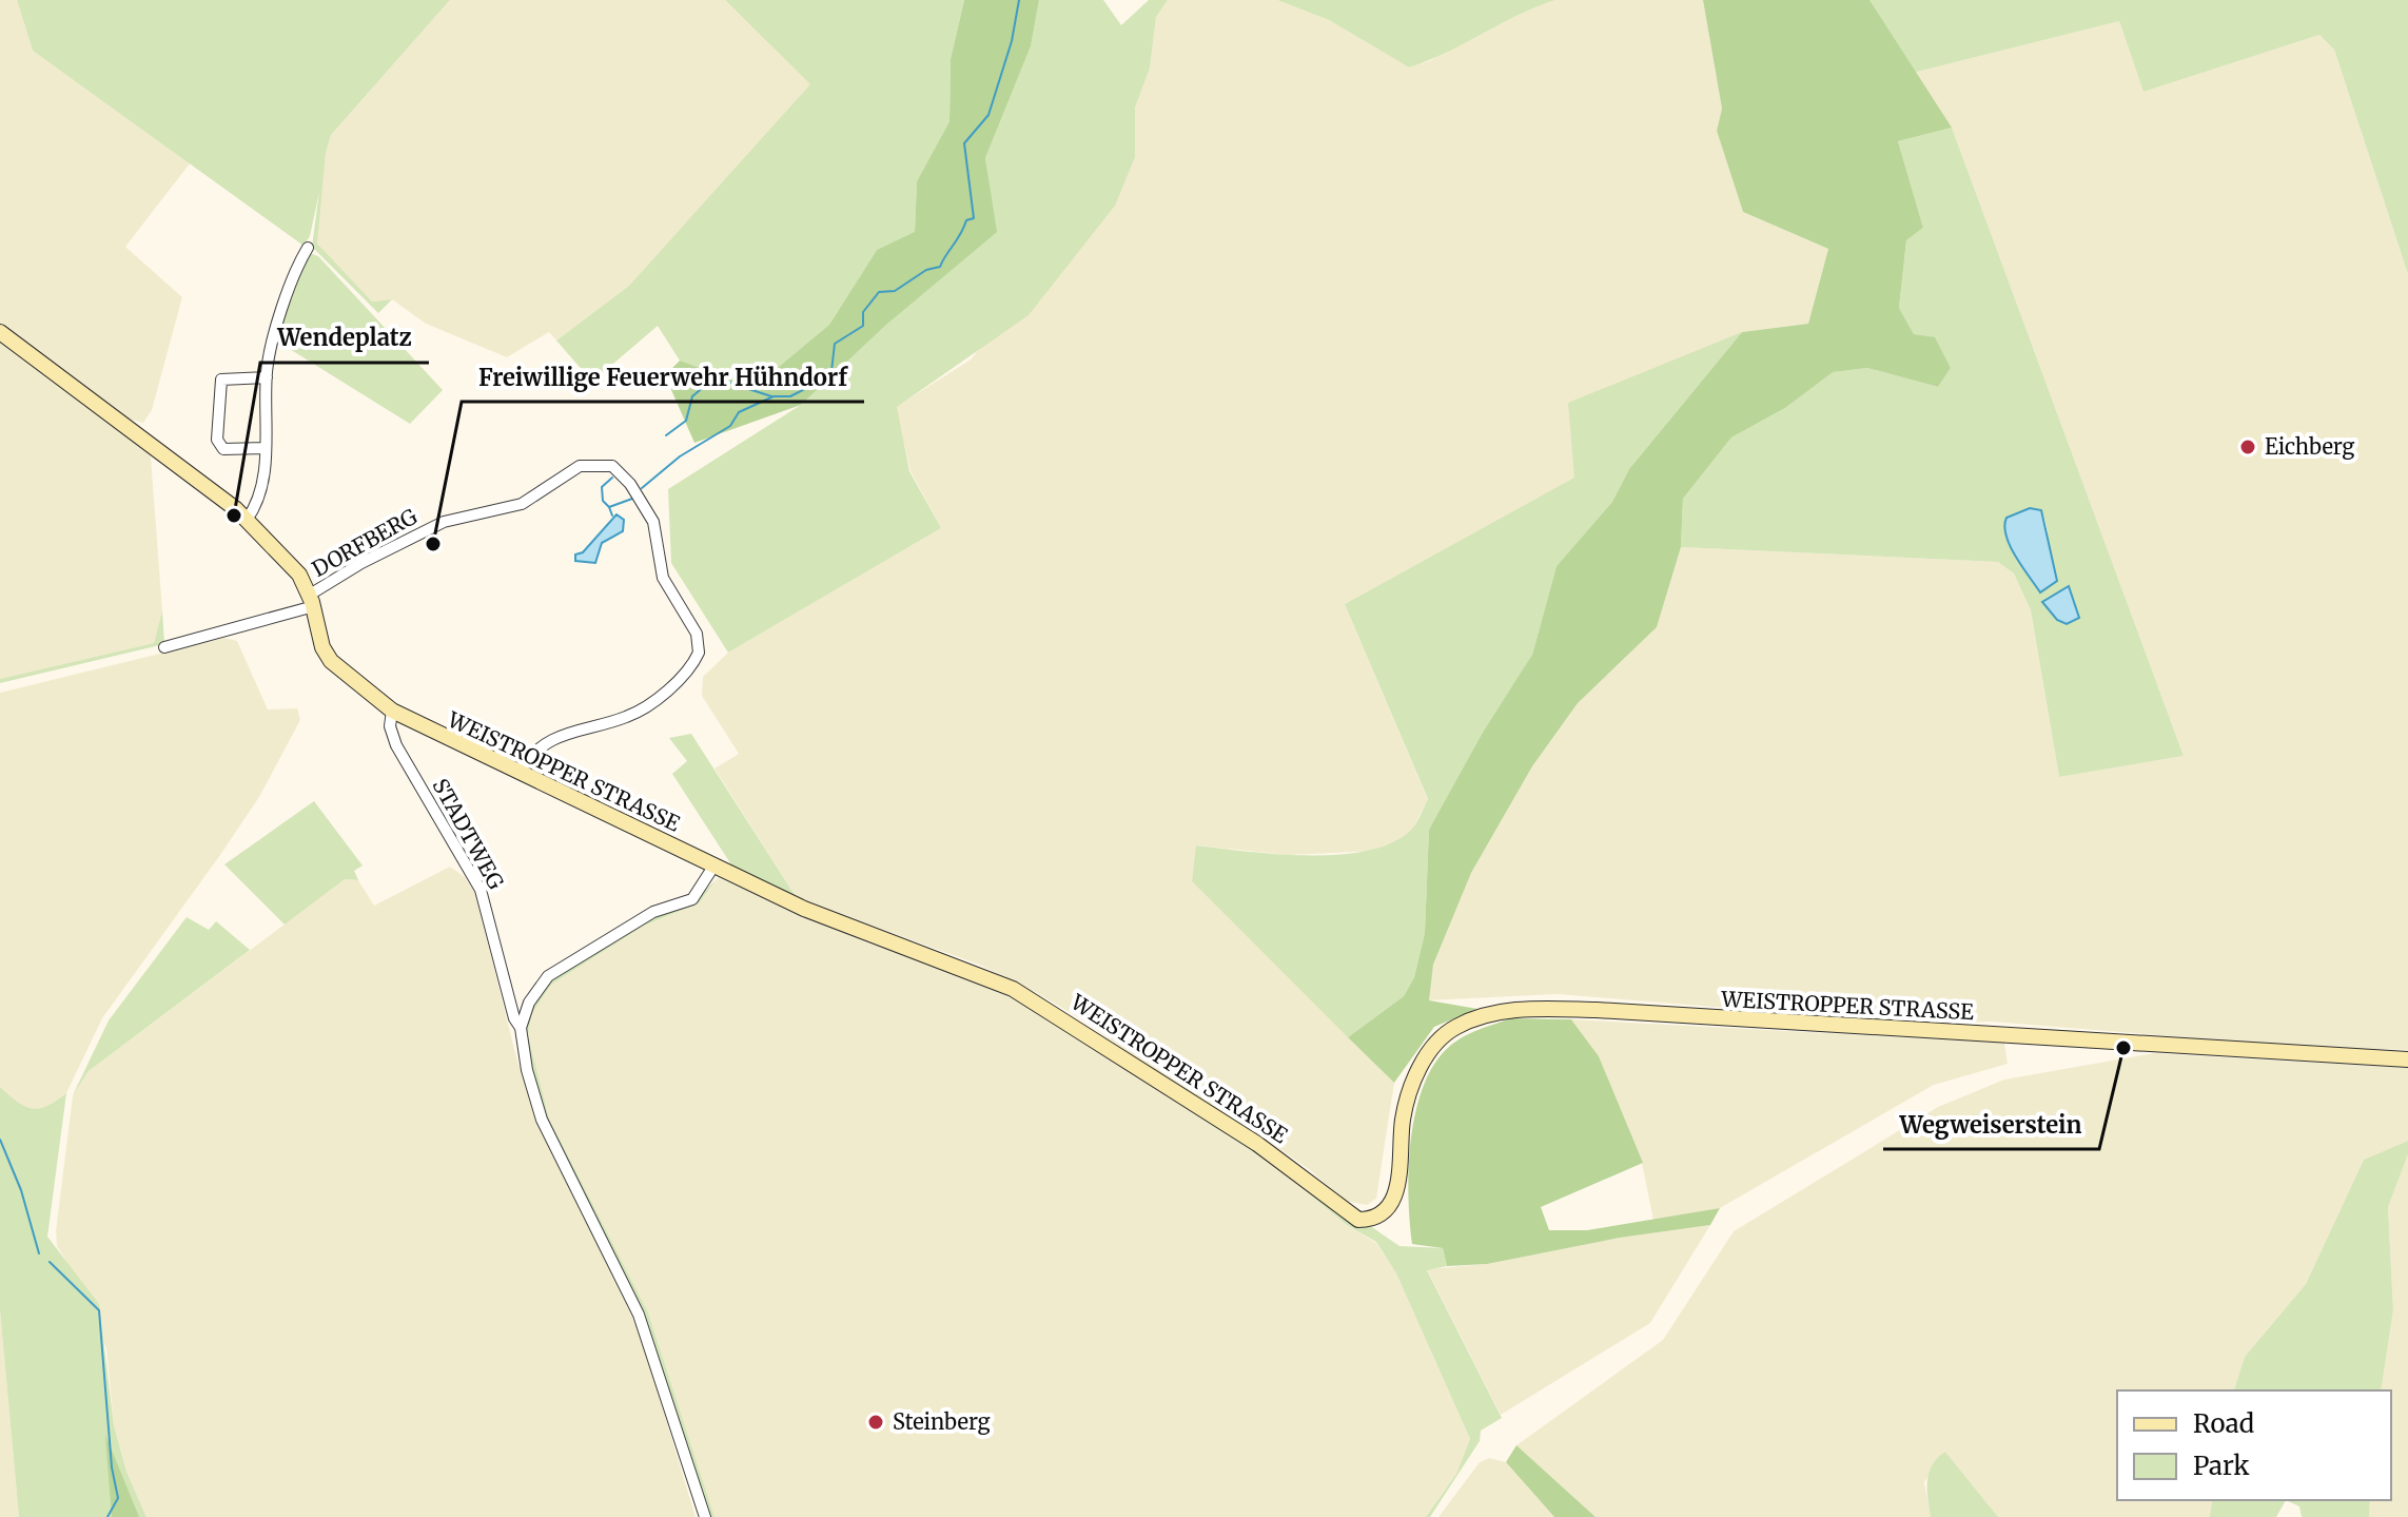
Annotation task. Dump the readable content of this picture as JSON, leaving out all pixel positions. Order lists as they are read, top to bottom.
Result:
{
  "streets": {
    "street": ["DORFBERG", "WEISTROPPER STRASSE", "STADTWEG"]
  },
  "crossings": [
    ["DORFBERG", "WEISTROPPER STRASSE"],
    ["WEISTROPPER STRASSE", "STADTWEG"]
  ],
  "places": [
    "Eichberg",
    "Wendeplatz",
    "Freiwillige Feuerwehr Hühndorf",
    "Wegweiserstein",
    "Steinberg"
  ],
  "legend": ["Road", "Park"]
}
